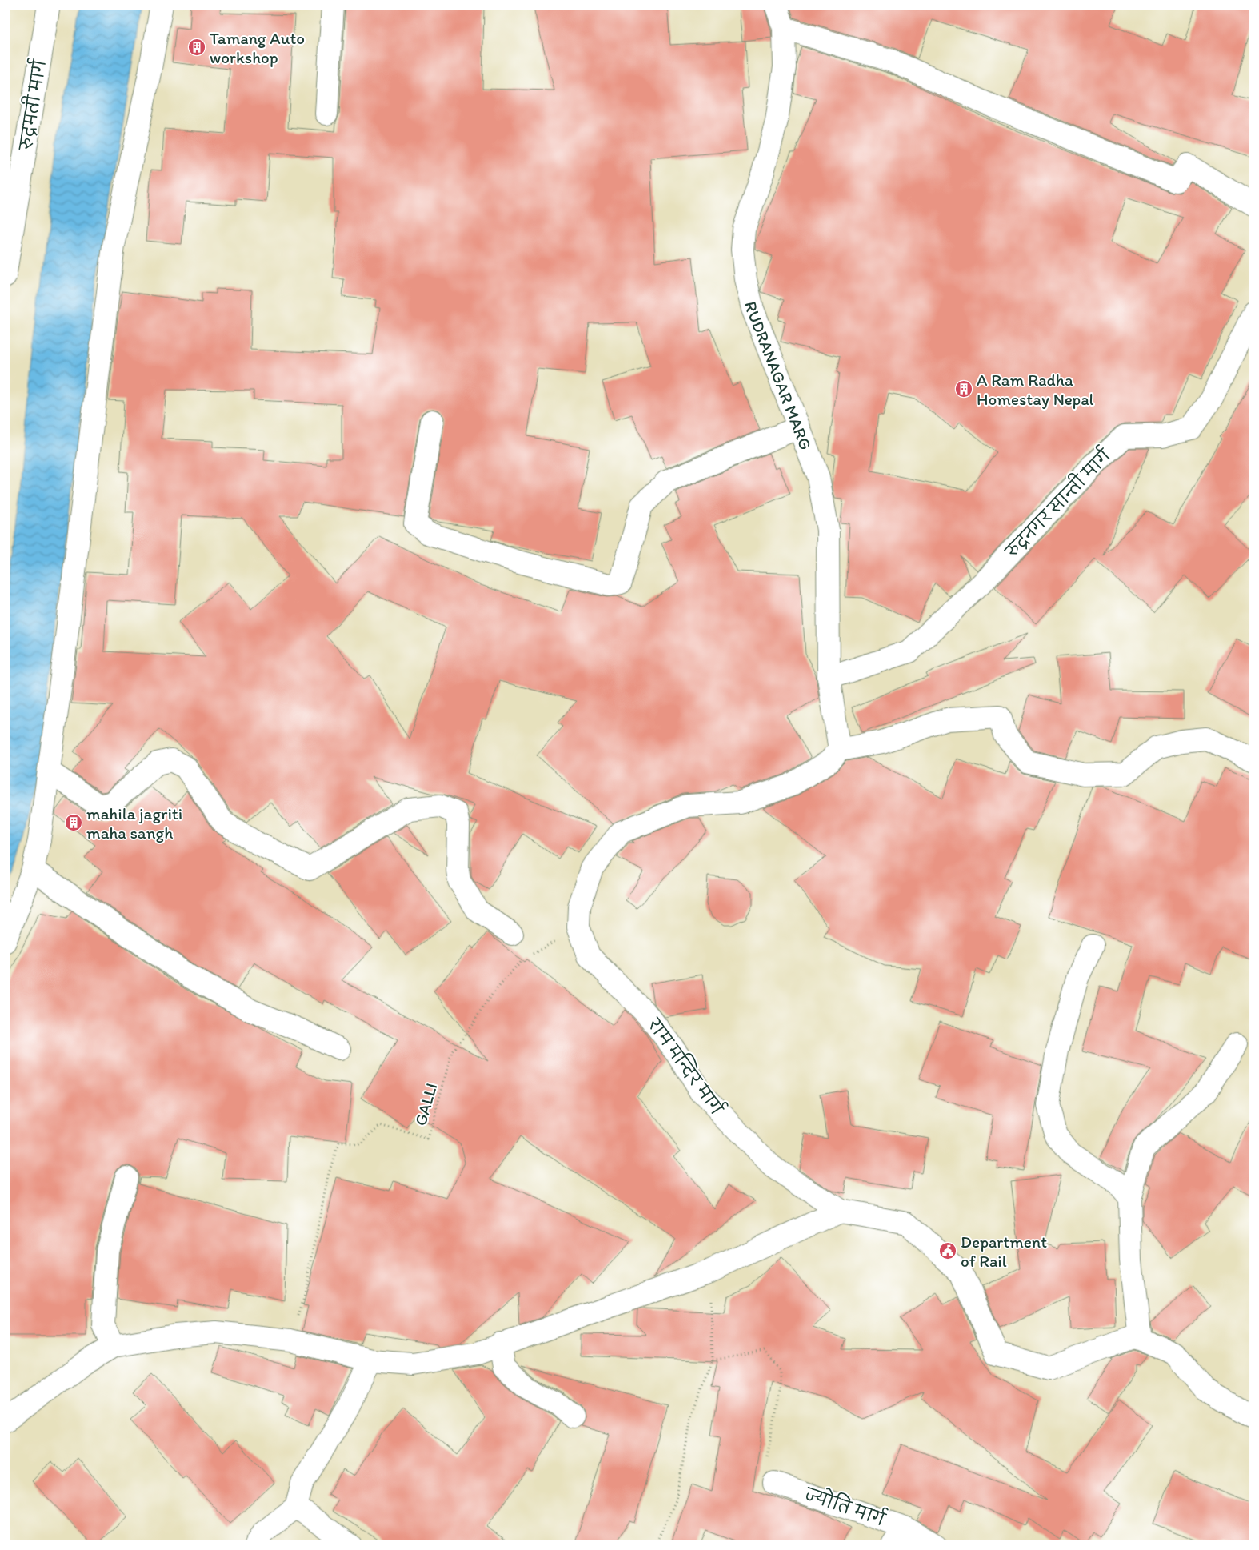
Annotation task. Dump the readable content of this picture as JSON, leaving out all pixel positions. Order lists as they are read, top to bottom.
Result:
{
  "streets": {
    "street": [
      "रुद्रमती मार्ग",
      "RUDRANAGAR MARG",
      "रुद्रनगर सान्ती मार्ग",
      "राम मन्दिर मार्ग",
      "ज्योति मार्ग"
    ],
    "path": ["GALLI"]
  },
  "crossings": [
    ["RUDRANAGAR MARG", "रुद्रनगर सान्ती मार्ग"],
    ["RUDRANAGAR MARG", "राम मन्दिर मार्ग"],
    ["राम मन्दिर मार्ग", "GALLI"]
  ],
  "places": {
    "building": ["Tamang Auto workshop", "A Ram Radha Homestay Nepal", "mahila jagriti maha sangh"],
    "public building": ["Department of Rail"]
  }
}
